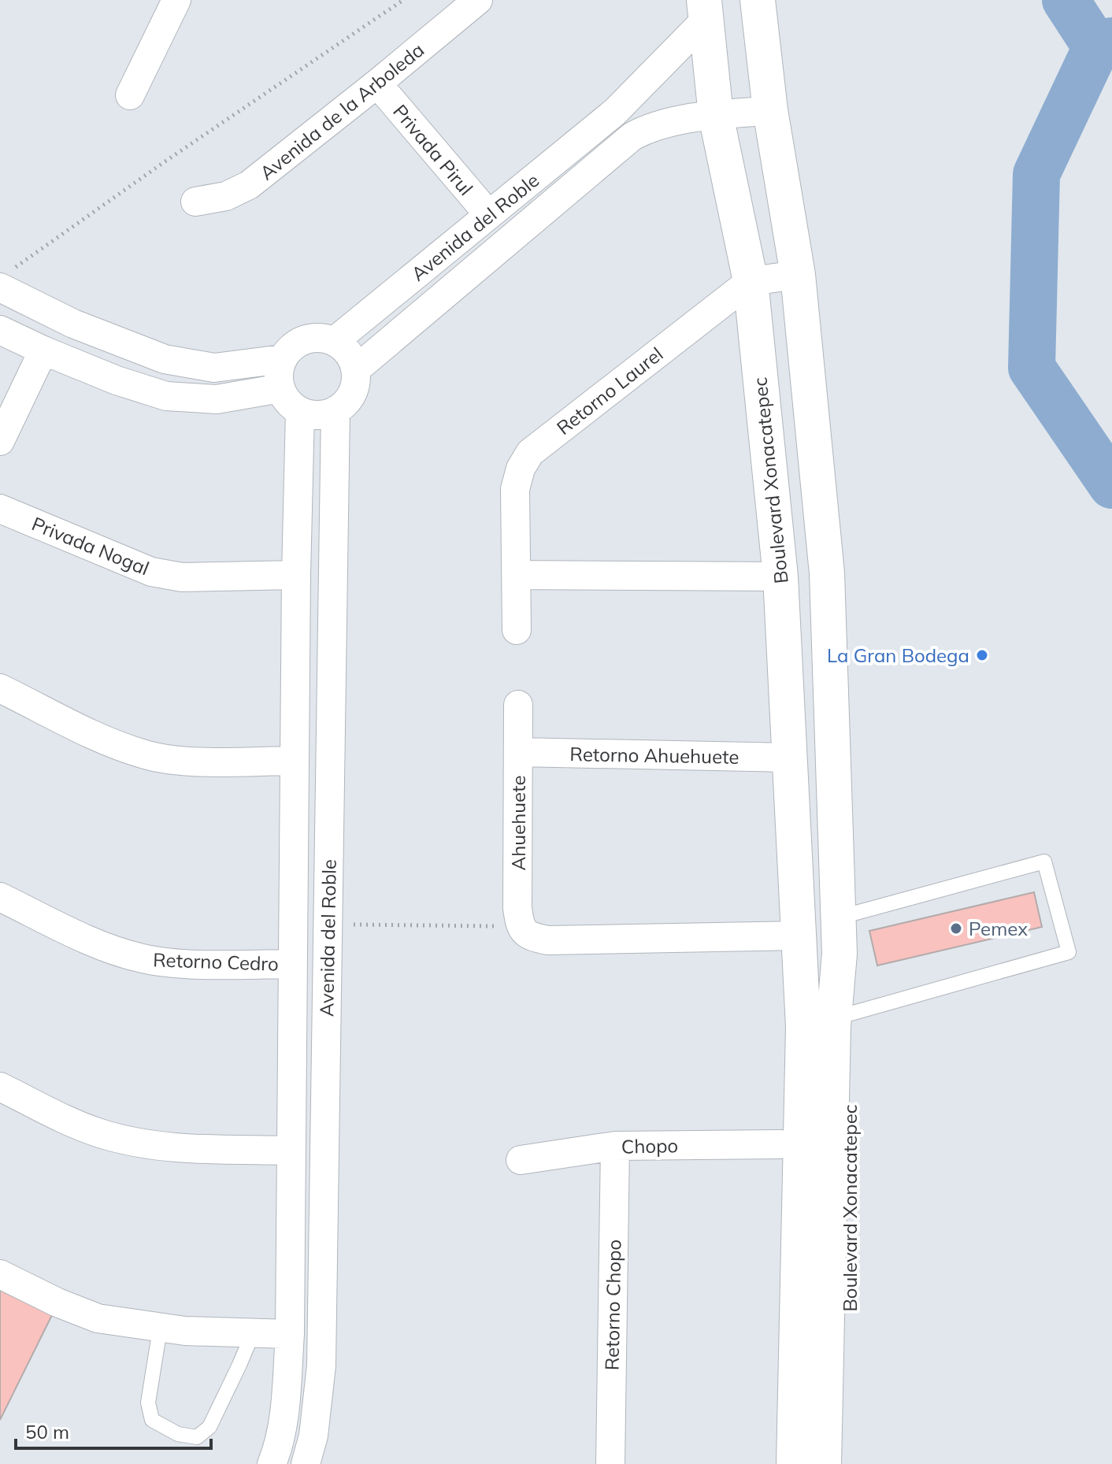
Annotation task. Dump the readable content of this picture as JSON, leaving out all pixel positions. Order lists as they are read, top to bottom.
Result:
{
  "streets": {
    "main road": ["Boulevard Xonacatepec"],
    "street": [
      "Avenida de la Arboleda",
      "Privada Pirul",
      "Avenida del Roble",
      "Retorno Laurel",
      "Privada Nogal",
      "Retorno Ahuehuete",
      "Ahuehuete",
      "Retorno Cedro",
      "Chopo",
      "Retorno Chopo"
    ]
  },
  "crossings": [
    ["Avenida de la Arboleda", "Privada Pirul"],
    ["Privada Pirul", "Avenida del Roble"],
    ["Avenida del Roble", "Boulevard Xonacatepec"],
    ["Avenida del Roble", "Privada Nogal"],
    ["Avenida del Roble", "Retorno Cedro"],
    ["Retorno Laurel", "Boulevard Xonacatepec"],
    ["Boulevard Xonacatepec", "Retorno Ahuehuete"],
    ["Boulevard Xonacatepec", "Chopo"],
    ["Retorno Ahuehuete", "Ahuehuete"],
    ["Chopo", "Retorno Chopo"]
  ],
  "places": ["La Gran Bodega", "Pemex"],
  "scale_bar": "50 m"
}
